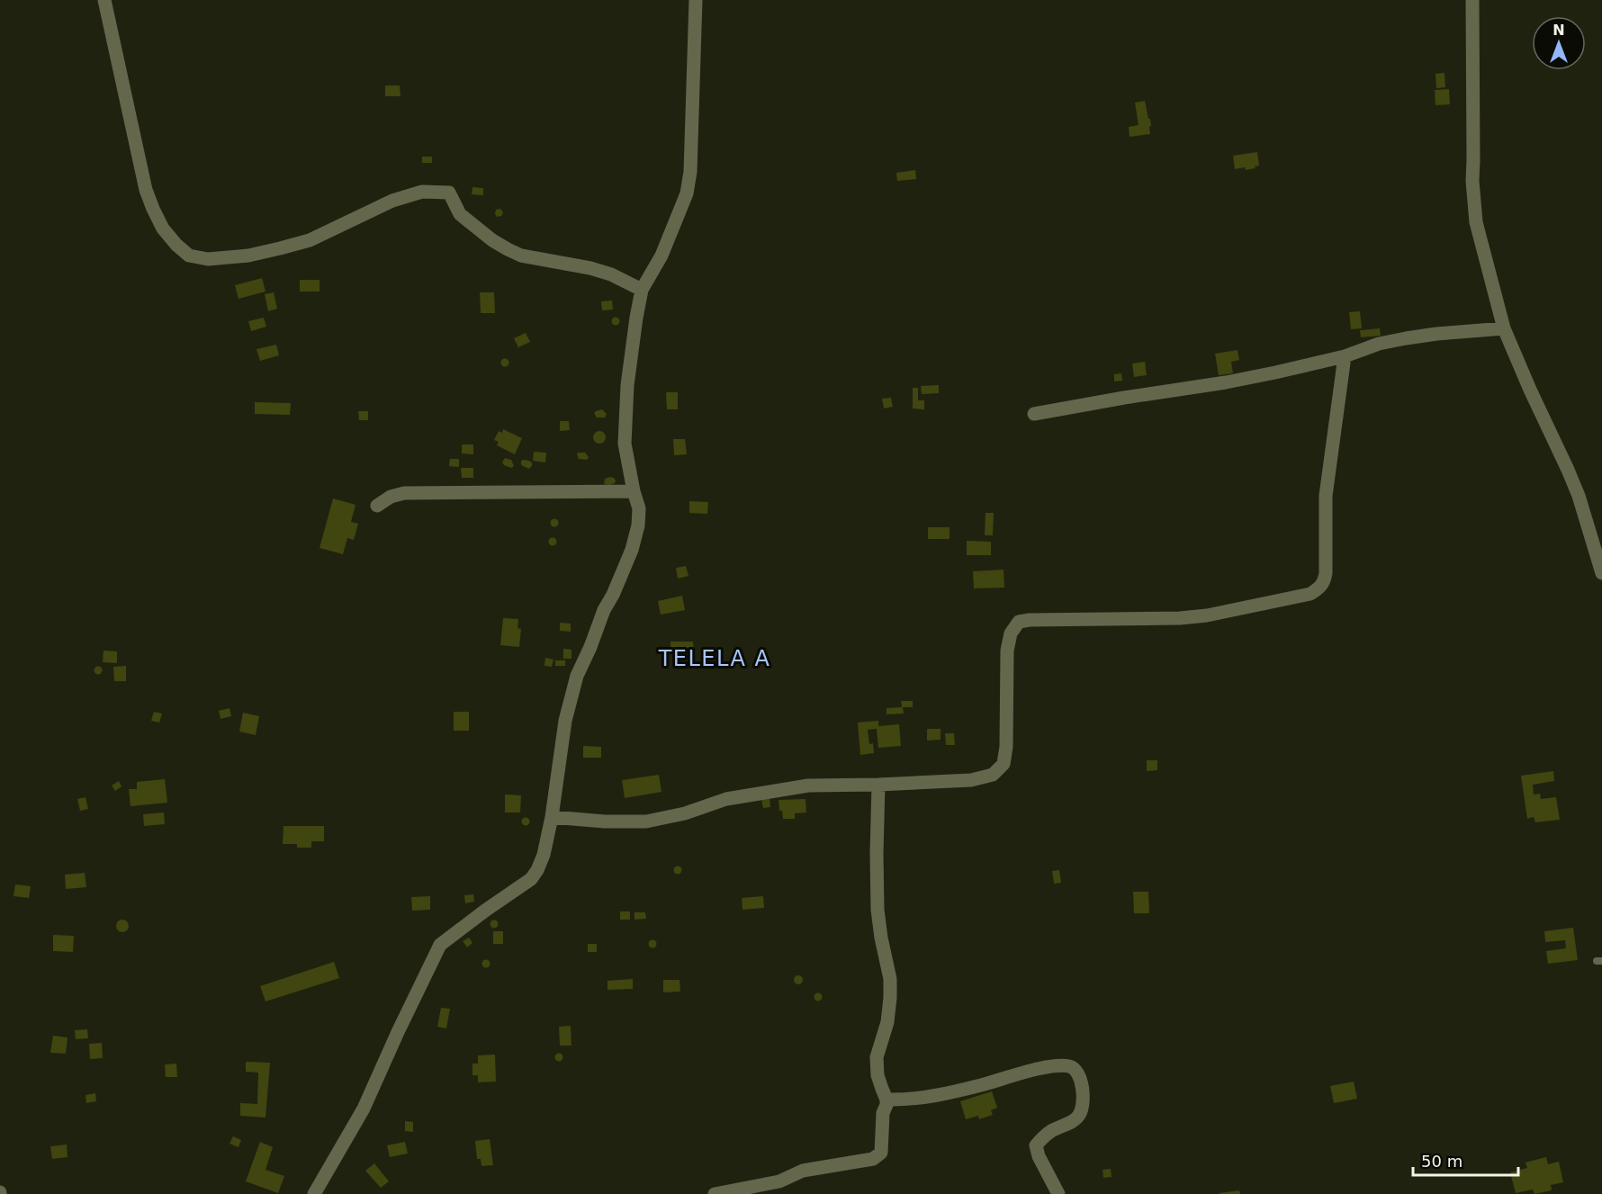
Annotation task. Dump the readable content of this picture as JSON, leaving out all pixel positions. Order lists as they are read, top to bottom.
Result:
{
  "districts": ["TELELA A"],
  "scale_bar": "50 m",
  "north": "top"
}
